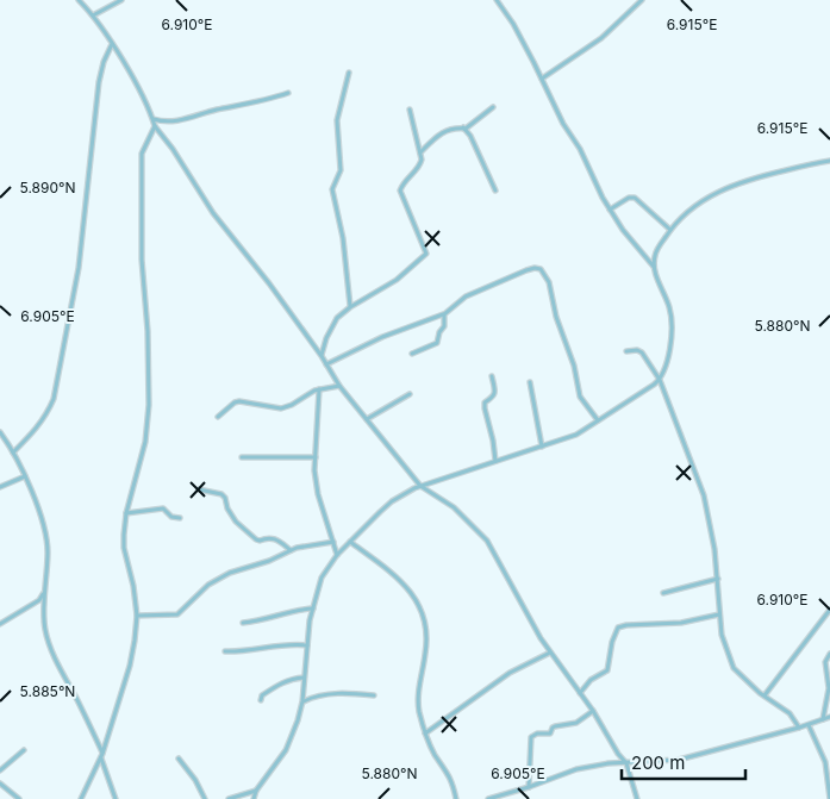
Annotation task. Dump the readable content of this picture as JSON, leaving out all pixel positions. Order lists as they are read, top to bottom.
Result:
{
  "scale_bar": "200 m",
  "coordinates": [
    "6.910°E",
    "6.915°E",
    "5.890°N",
    "6.905°E",
    "5.880°N",
    "5.885°N"
  ]
}
